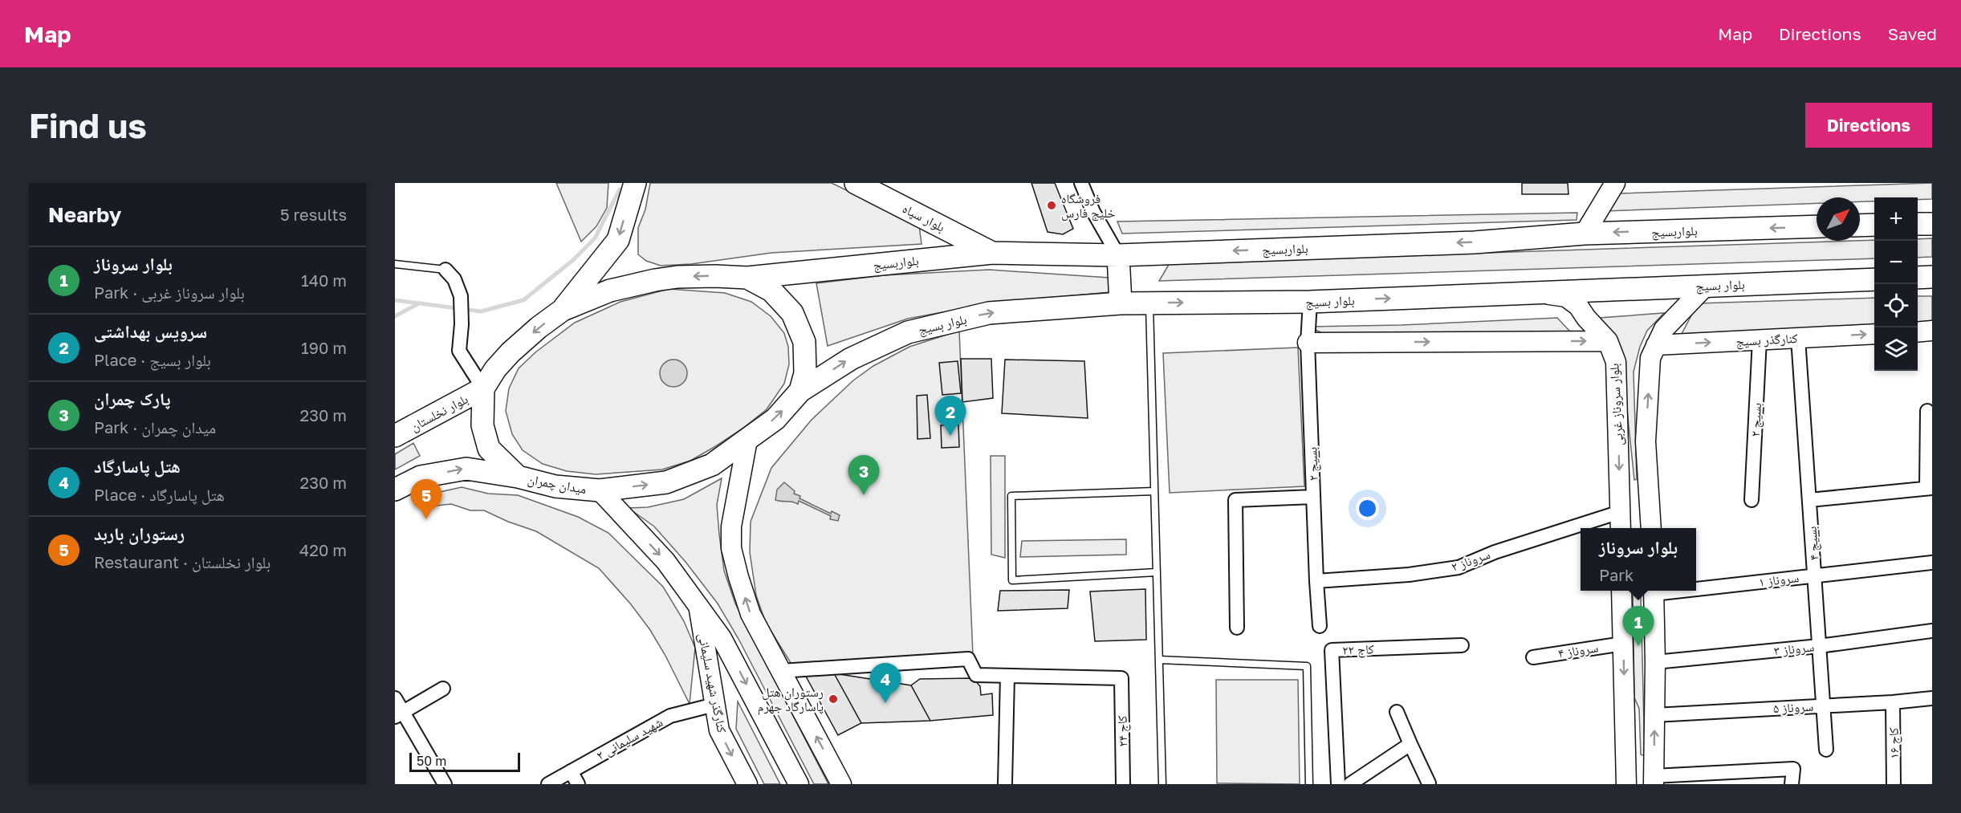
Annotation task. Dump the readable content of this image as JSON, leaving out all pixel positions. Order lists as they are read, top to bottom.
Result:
{
  "streets": {
    "main road": [
      "بلوار سپاه",
      "بلواربسیج",
      "بلوار بسیج",
      "بلوار نخلستان",
      "میدان چمران"
    ],
    "street": [
      "کنارگذر بسیج",
      "بلوار سروناز غربی",
      "بسیج ۲",
      "بسیج ۴",
      "سروناز ۲",
      "سروناز ۱",
      "سروناز ۳",
      "کاج ۲۲",
      "سروناز ۴",
      "کنارگذر شهید سلیمانی",
      "سروناز ۵",
      "کاج ۲۴",
      "شهید سلیمانی ۲",
      "کاج ۱۶"
    ]
  },
  "crossings": [
    ["بلوار سپاه", "بلواربسیج"],
    ["بلوار بسیج", "بلوار سروناز غربی"],
    ["بلوار بسیج", "بسیج ۲"],
    ["بلوار بسیج", "میدان چمران"],
    ["کنارگذر بسیج", "بسیج ۲"],
    ["کنارگذر بسیج", "بسیج ۴"],
    ["بلوار سروناز غربی", "سروناز ۲"],
    ["بلوار نخلستان", "میدان چمران"],
    ["بسیج ۲", "سروناز ۲"],
    ["بسیج ۴", "سروناز ۱"],
    ["بسیج ۴", "سروناز ۳"],
    ["بسیج ۴", "سروناز ۵"],
    ["کنارگذر شهید سلیمانی", "شهید سلیمانی ۲"],
    ["سروناز ۵", "کاج ۱۶"]
  ],
  "one_way": ["بلواربسیج", "بلوار بسیج"],
  "places": ["فروشگاه خلیج فارس", "رستوران هتل پاسارگاد جهرم"],
  "scale_bar": "50 m",
  "north": "top right",
  "page": {
    "header": "Map",
    "nav": ["Map", "Directions", "Saved"],
    "buttons": "Directions",
    "title": "Find us",
    "heading": ["Nearby", "5 results"],
    "map_buttons": ["+", "−"],
    "list": [
      {
        "mark": "1",
        "name": "بلوار سروناز",
        "note": "Park · بلوار سروناز غربی",
        "value": "140 m"
      },
      {
        "mark": "2",
        "name": "سرویس بهداشتی",
        "note": "Place · بلوار بسیج",
        "value": "190 m"
      },
      {
        "mark": "3",
        "name": "پارک چمران",
        "note": "Park · میدان چمران",
        "value": "230 m"
      },
      {
        "mark": "4",
        "name": "هتل پاسارگاد",
        "note": "Place · هتل پاسارگاد",
        "value": "230 m"
      },
      {
        "mark": "5",
        "name": "رستوران باربد",
        "note": "Restaurant · بلوار نخلستان",
        "value": "420 m"
      }
    ],
    "pins": [
      "2",
      "3",
      "5",
      "1",
      "4"
    ],
    "popup": ["بلوار سروناز", "Park"],
    "scale": "50 m"
  }
}
